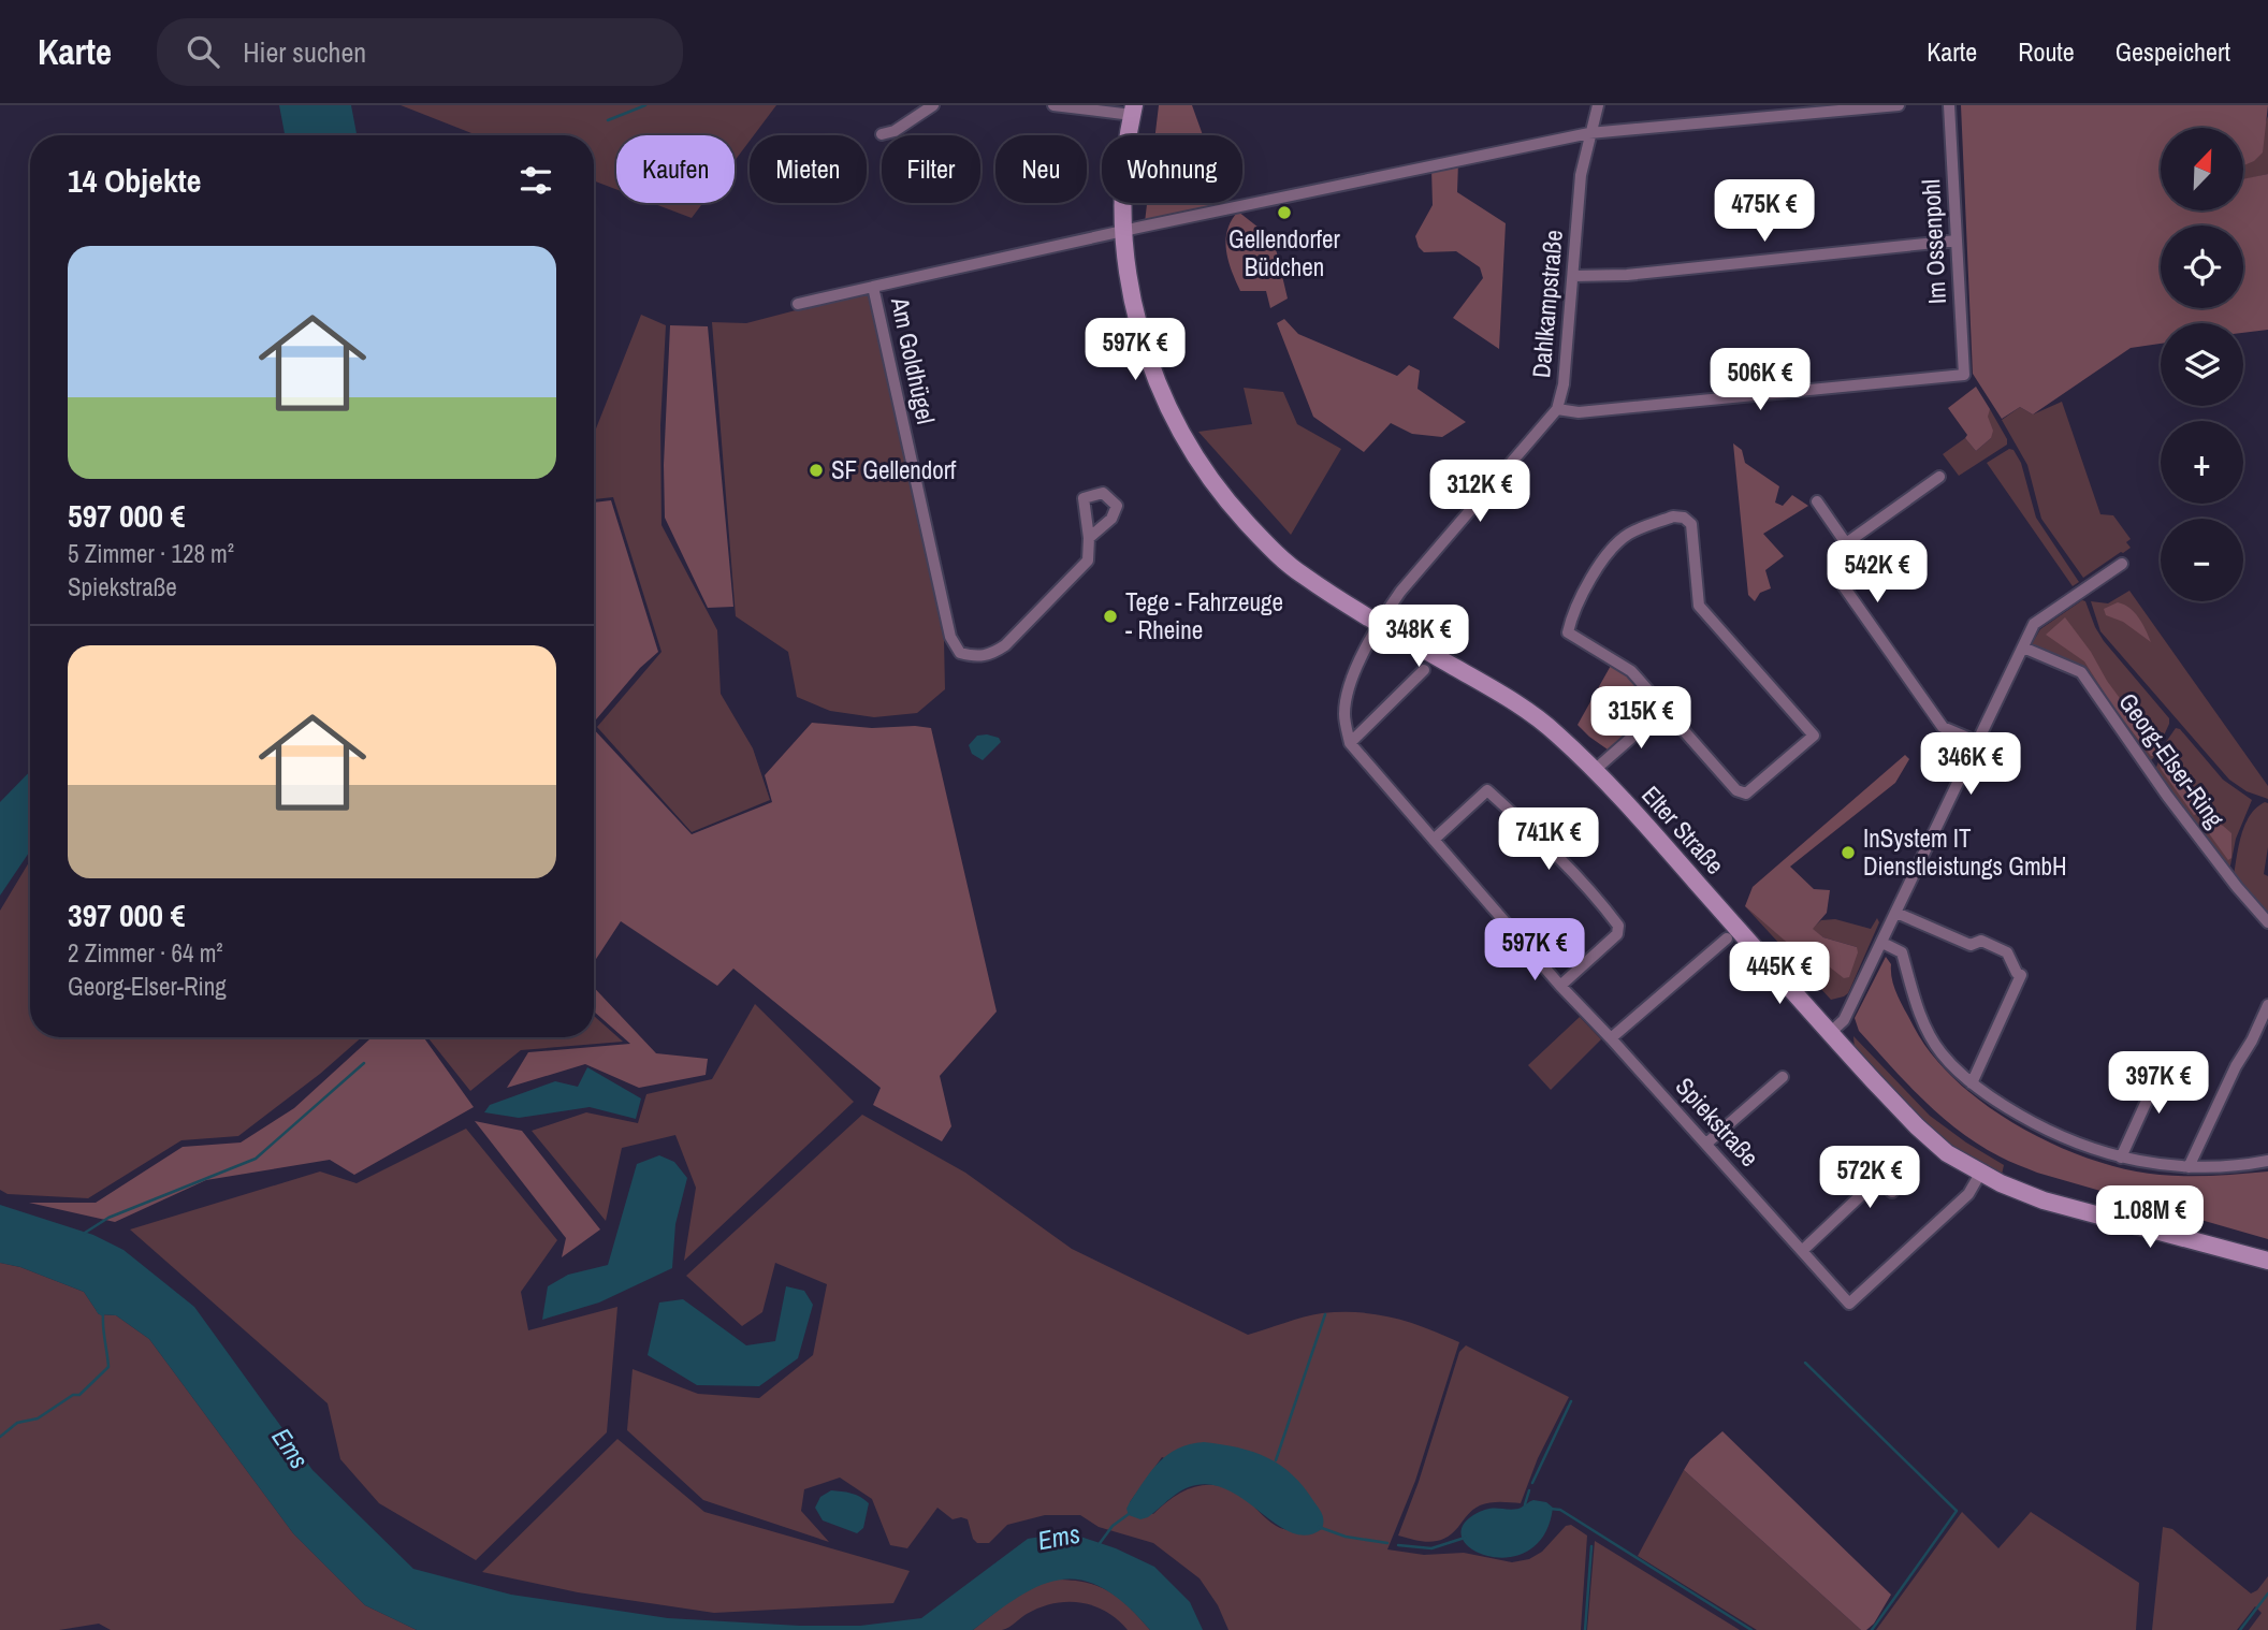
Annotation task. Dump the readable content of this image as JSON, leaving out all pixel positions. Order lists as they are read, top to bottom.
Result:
{
  "streets": {
    "main road": ["Elter Straße"],
    "street": [
      "Im Ossenpohl",
      "Dahlkampstraße",
      "Am Goldhügel",
      "Georg-Elser-Ring",
      "Spiekstraße"
    ]
  },
  "crossings": [
    ["Im Ossenpohl", "Dahlkampstraße"],
    ["Dahlkampstraße", "Am Goldhügel"],
    ["Dahlkampstraße", "Elter Straße"],
    ["Am Goldhügel", "Elter Straße"],
    ["Elter Straße", "Spiekstraße"]
  ],
  "water": ["Ems"],
  "places": [
    "Gellendorfer Büdchen",
    "SF Gellendorf",
    "Tege - Fahrzeuge - Rheine",
    "InSystem IT Dienstleistungs GmbH"
  ],
  "north": "top right",
  "page": {
    "header": "Karte",
    "search": "Hier suchen",
    "nav": ["Karte", "Route", "Gespeichert"],
    "map_buttons": ["+", "−"],
    "chip": [
      "Kaufen",
      "Mieten",
      "Filter",
      "Neu",
      "Wohnung"
    ],
    "heading": "14 Objekte",
    "price": [
      "475K €",
      "597K €",
      "506K €",
      "312K €",
      "542K €",
      "348K €",
      "315K €",
      "346K €",
      "741K €",
      "597K €",
      "445K €",
      "397K €",
      "572K €",
      "1.08M €"
    ],
    "list": [
      {
        "name": "597 000 €",
        "note": "5 Zimmer · 128 m² · Spiekstraße"
      },
      {
        "name": "397 000 €",
        "note": "2 Zimmer · 64 m² · Georg-Elser-Ring"
      }
    ]
  }
}
